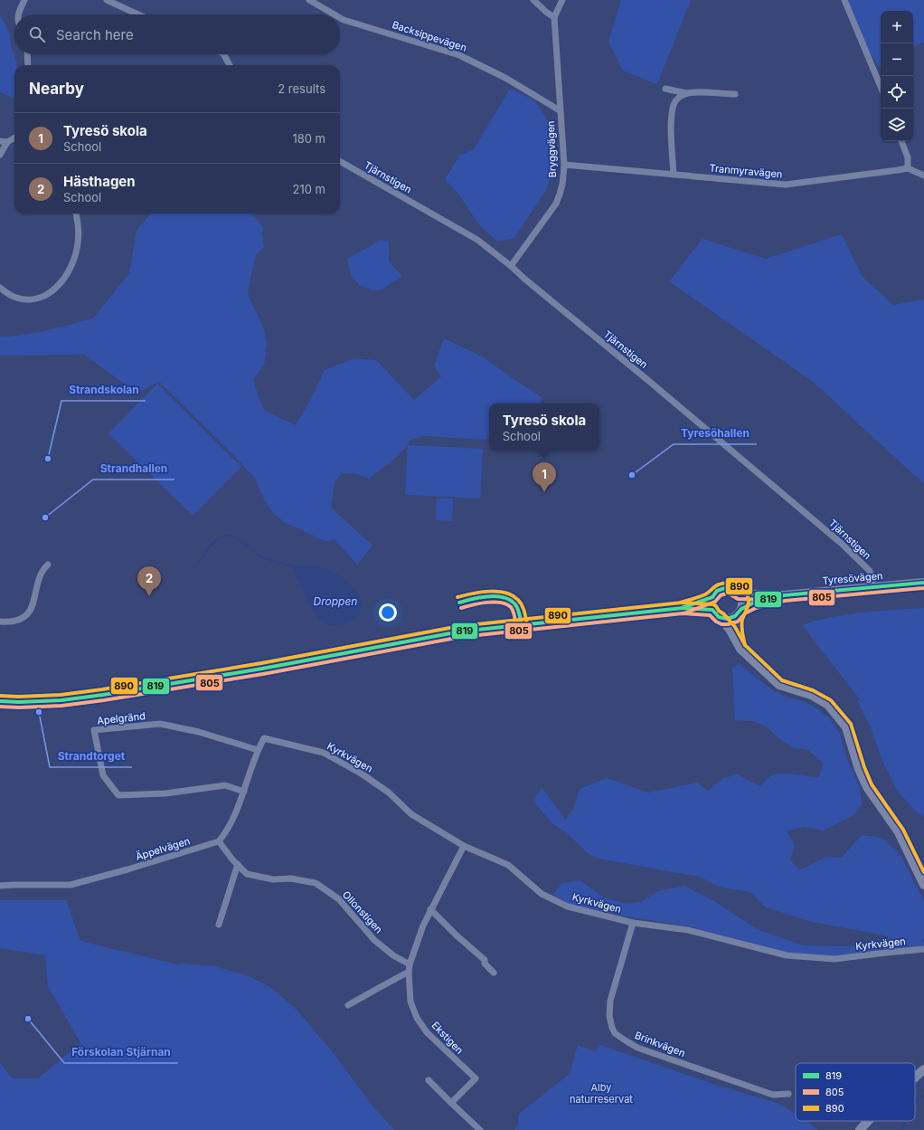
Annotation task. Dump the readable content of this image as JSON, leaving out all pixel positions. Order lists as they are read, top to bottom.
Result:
{
  "streets": {
    "main road": ["Tyresövägen"],
    "street": [
      "Backsippevägen",
      "Bryggvägen",
      "Tranmyravägen",
      "Tjärnstigen",
      "Apelgränd",
      "Kyrkvägen",
      "Äppelvägen",
      "Ollonstigen",
      "Ekstigen",
      "Brinkvägen"
    ]
  },
  "crossings": [
    ["Backsippevägen", "Bryggvägen"],
    ["Bryggvägen", "Tranmyravägen"],
    ["Bryggvägen", "Tjärnstigen"],
    ["Tjärnstigen", "Tyresövägen"],
    ["Apelgränd", "Kyrkvägen"],
    ["Kyrkvägen", "Ekstigen"],
    ["Kyrkvägen", "Brinkvägen"],
    ["Äppelvägen", "Ollonstigen"],
    ["Ollonstigen", "Ekstigen"]
  ],
  "water": ["Droppen"],
  "parks": ["Alby naturreservat"],
  "places": [
    "Strandskolan",
    "Tyresöhallen",
    "Strandhallen",
    "Strandtorget",
    "Förskolan Stjärnan"
  ],
  "lines": ["transit line 819", "transit line 890", "transit line 805"],
  "legend": ["819", "805", "890"],
  "page": {
    "map_buttons": ["+", "−"],
    "search": "Search here",
    "heading": ["Nearby", "2 results"],
    "list": [
      {
        "mark": "1",
        "name": "Tyresö skola",
        "note": "School",
        "value": "180 m"
      },
      {
        "mark": "2",
        "name": "Hästhagen",
        "note": "School",
        "value": "210 m"
      }
    ],
    "popup": ["Tyresö skola", "School"],
    "pins": ["1", "2"]
  }
}
